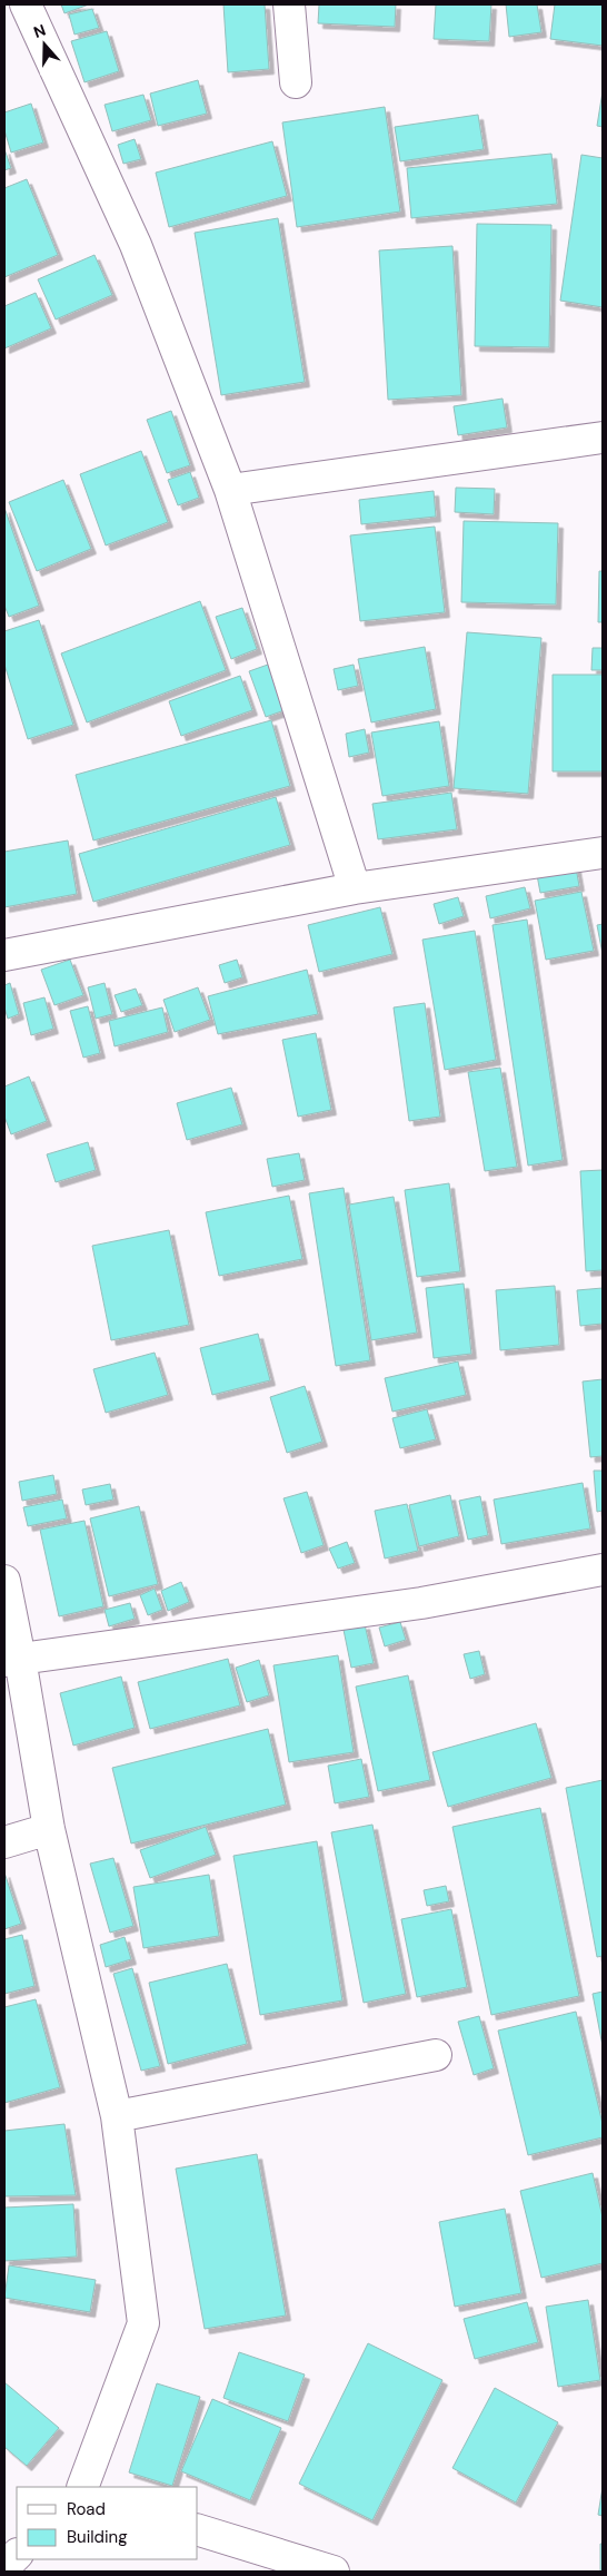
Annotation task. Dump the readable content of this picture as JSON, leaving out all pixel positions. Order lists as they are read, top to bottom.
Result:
{
  "legend": ["Road", "Building"],
  "north": "top"
}
